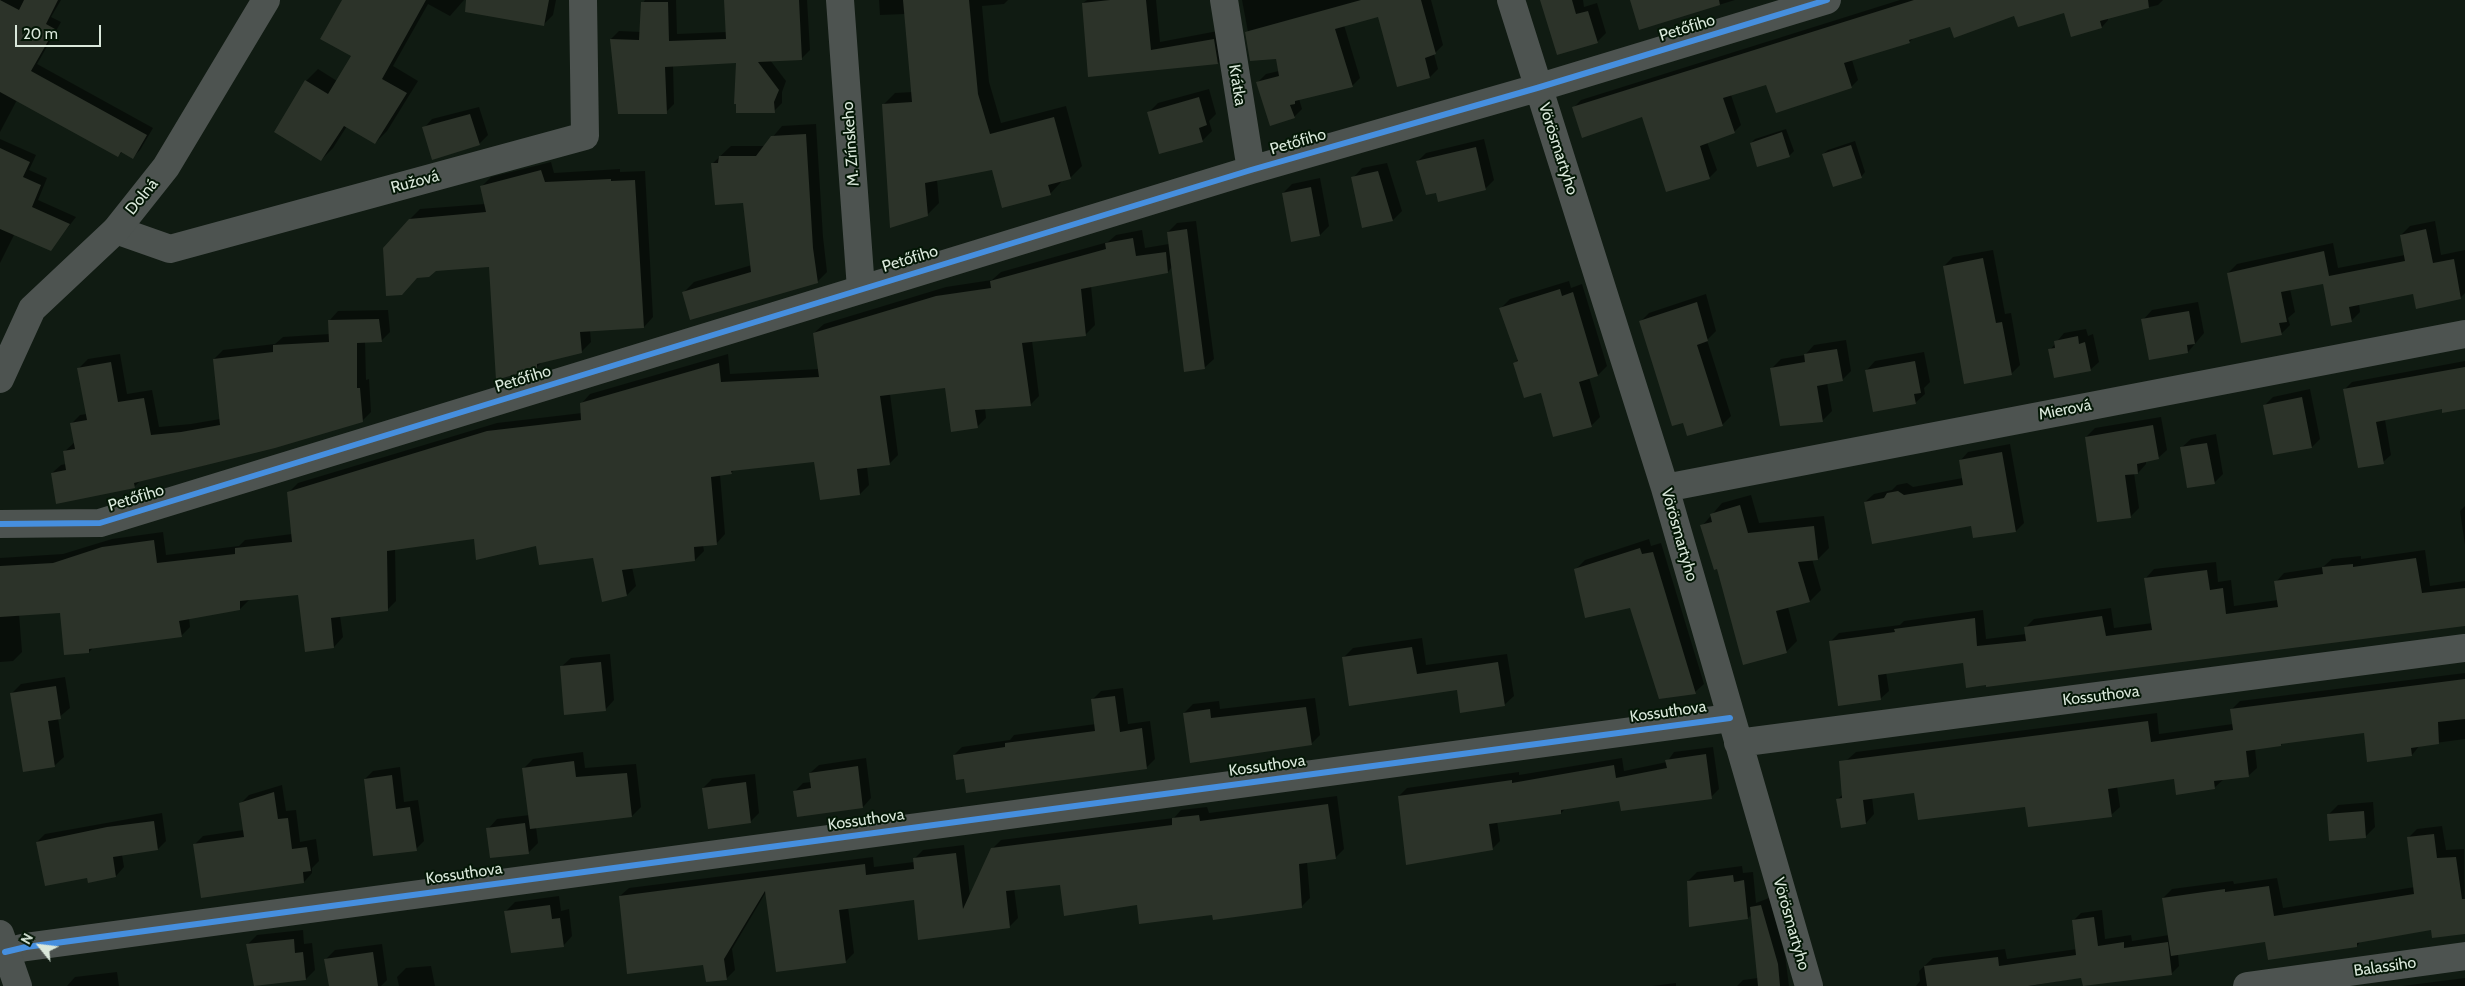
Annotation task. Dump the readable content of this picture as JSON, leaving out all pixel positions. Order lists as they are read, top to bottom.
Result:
{
  "streets": {
    "street": [
      "Petőfiho",
      "Krátka",
      "M. Zrínskeho",
      "Vörösmartyho",
      "Ružová",
      "Dolná",
      "Mierová",
      "Kossuthova",
      "Balassiho"
    ]
  },
  "crossings": [
    ["Petőfiho", "Krátka"],
    ["Petőfiho", "M. Zrínskeho"],
    ["Petőfiho", "Vörösmartyho"],
    ["Vörösmartyho", "Mierová"],
    ["Vörösmartyho", "Kossuthova"],
    ["Ružová", "Dolná"]
  ],
  "scale_bar": "20 m",
  "north": "top left"
}
